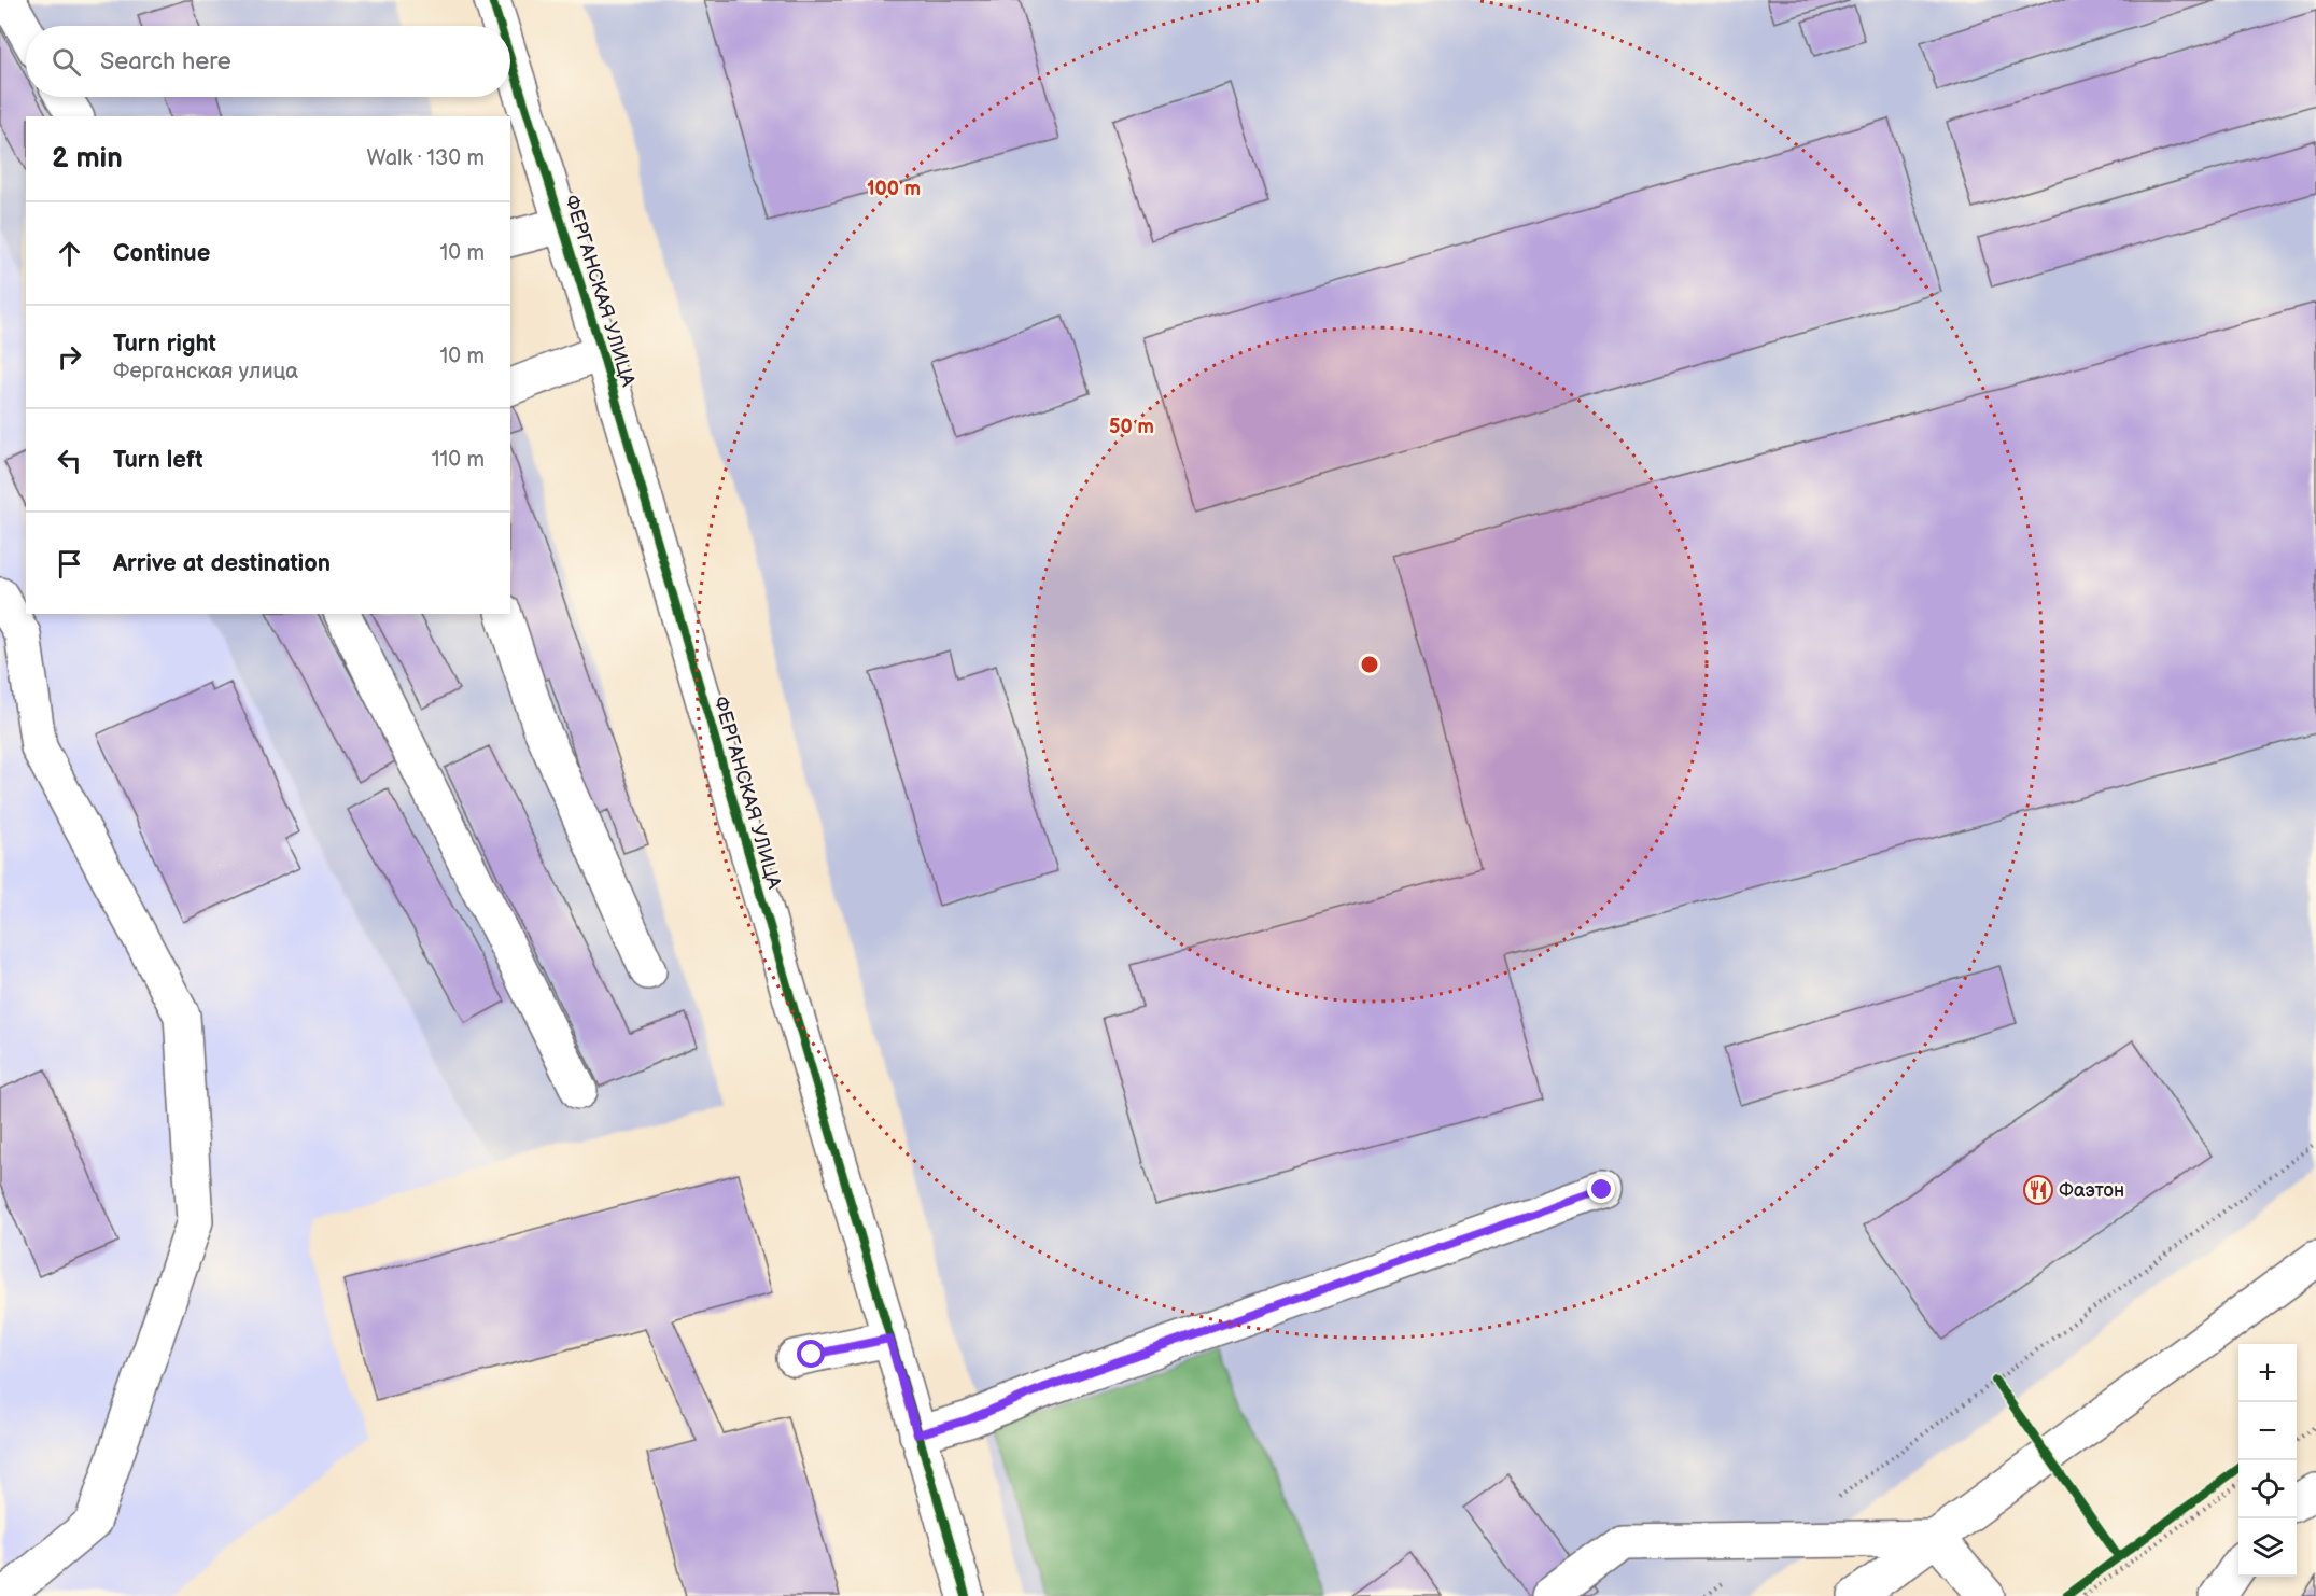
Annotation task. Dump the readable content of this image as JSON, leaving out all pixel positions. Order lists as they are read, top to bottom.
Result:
{
  "streets": {
    "street": ["ФЕРГАНСКАЯ УЛИЦА"]
  },
  "places": {
    "restaurant": ["Фаэтон"]
  },
  "page": {
    "search": "Search here",
    "heading": ["2 min", "Walk · 130 m"],
    "list": [
      ["Continue", "10 m"],
      ["Turn right", "Ферганская улица", "10 m"],
      ["Turn left", "110 m"],
      "Arrive at destination"
    ],
    "map_buttons": ["+", "−"]
  },
  "rings": ["100 m", "50 m"]
}
